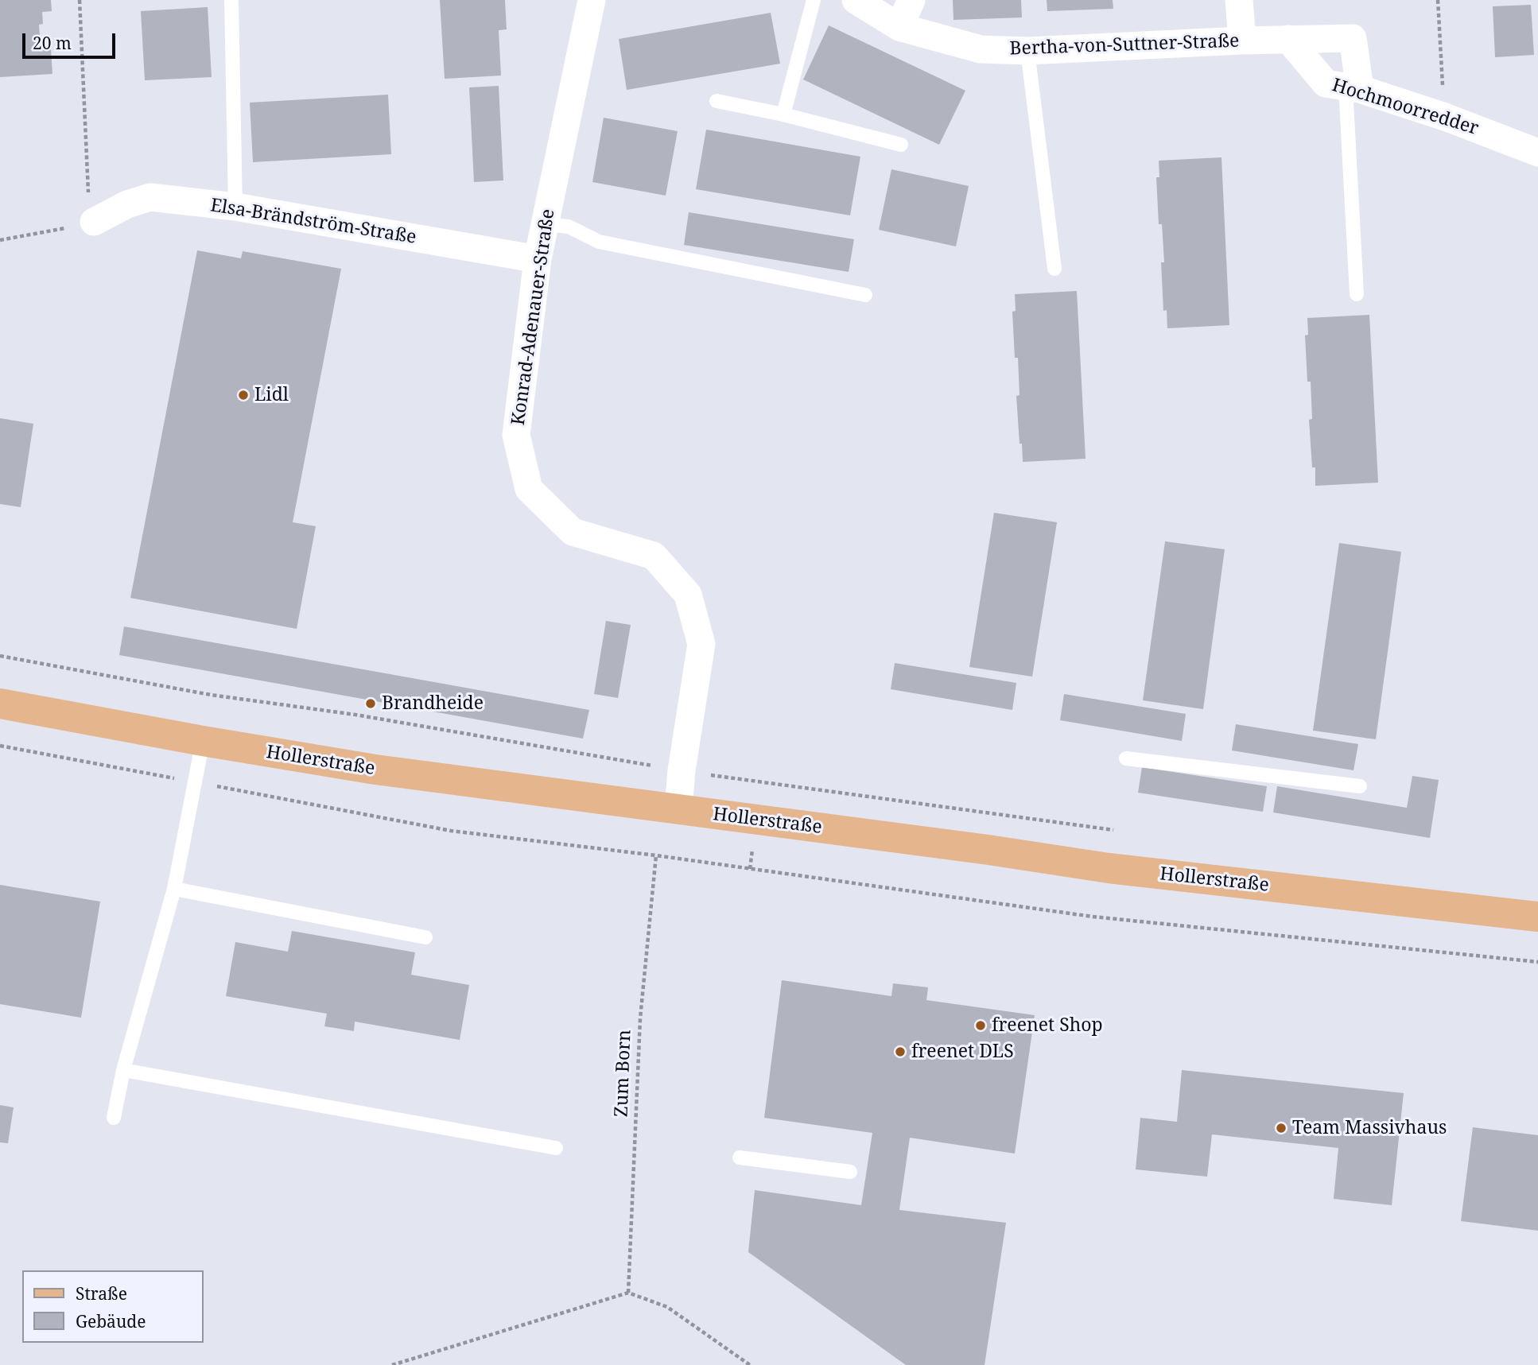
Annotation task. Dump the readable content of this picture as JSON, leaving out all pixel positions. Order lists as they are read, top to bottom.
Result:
{
  "streets": {
    "main road": ["Hollerstraße"],
    "street": [
      "Bertha-von-Suttner-Straße",
      "Hochmoorredder",
      "Elsa-Brändström-Straße",
      "Konrad-Adenauer-Straße"
    ],
    "path": ["Zum Born"]
  },
  "crossings": [
    ["Bertha-von-Suttner-Straße", "Hochmoorredder"],
    ["Elsa-Brändström-Straße", "Konrad-Adenauer-Straße"],
    ["Konrad-Adenauer-Straße", "Hollerstraße"]
  ],
  "places": [
    "Lidl",
    "Brandheide",
    "freenet Shop",
    "freenet DLS",
    "Team Massivhaus"
  ],
  "legend": ["Straße", "Gebäude"],
  "scale_bar": "20 m"
}
